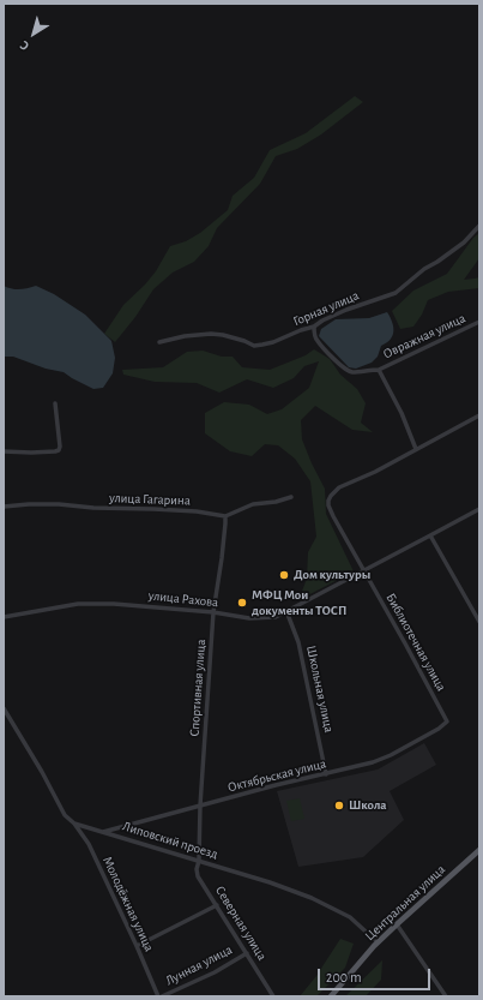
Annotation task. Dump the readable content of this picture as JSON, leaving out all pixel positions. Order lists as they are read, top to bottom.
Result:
{
  "streets": {
    "main road": ["Центральная улица"],
    "street": [
      "Горная улица",
      "Овражная улица",
      "улица Гагарина",
      "улица Рахова",
      "Библиотечная улица",
      "Спортивная улица",
      "Школьная улица",
      "Октябрьская улица",
      "Липовский проезд",
      "Молодёжная улица",
      "Северная улица",
      "Лунная улица"
    ]
  },
  "crossings": [
    ["Овражная улица", "Библиотечная улица"],
    ["улица Гагарина", "Спортивная улица"],
    ["улица Рахова", "Библиотечная улица"],
    ["улица Рахова", "Спортивная улица"],
    ["улица Рахова", "Школьная улица"],
    ["Библиотечная улица", "Октябрьская улица"],
    ["Спортивная улица", "Октябрьская улица"],
    ["Спортивная улица", "Липовский проезд"],
    ["Спортивная улица", "Северная улица"],
    ["Школьная улица", "Октябрьская улица"],
    ["Октябрьская улица", "Липовский проезд"],
    ["Липовский проезд", "Центральная улица"],
    ["Липовский проезд", "Молодёжная улица"],
    ["Липовский проезд", "Северная улица"],
    ["Молодёжная улица", "Лунная улица"],
    ["Северная улица", "Лунная улица"]
  ],
  "places": ["Дом культуры", "МФЦ Мои документы ТОСП", "Школа"],
  "scale_bar": "200 m",
  "north": "bottom left"
}
